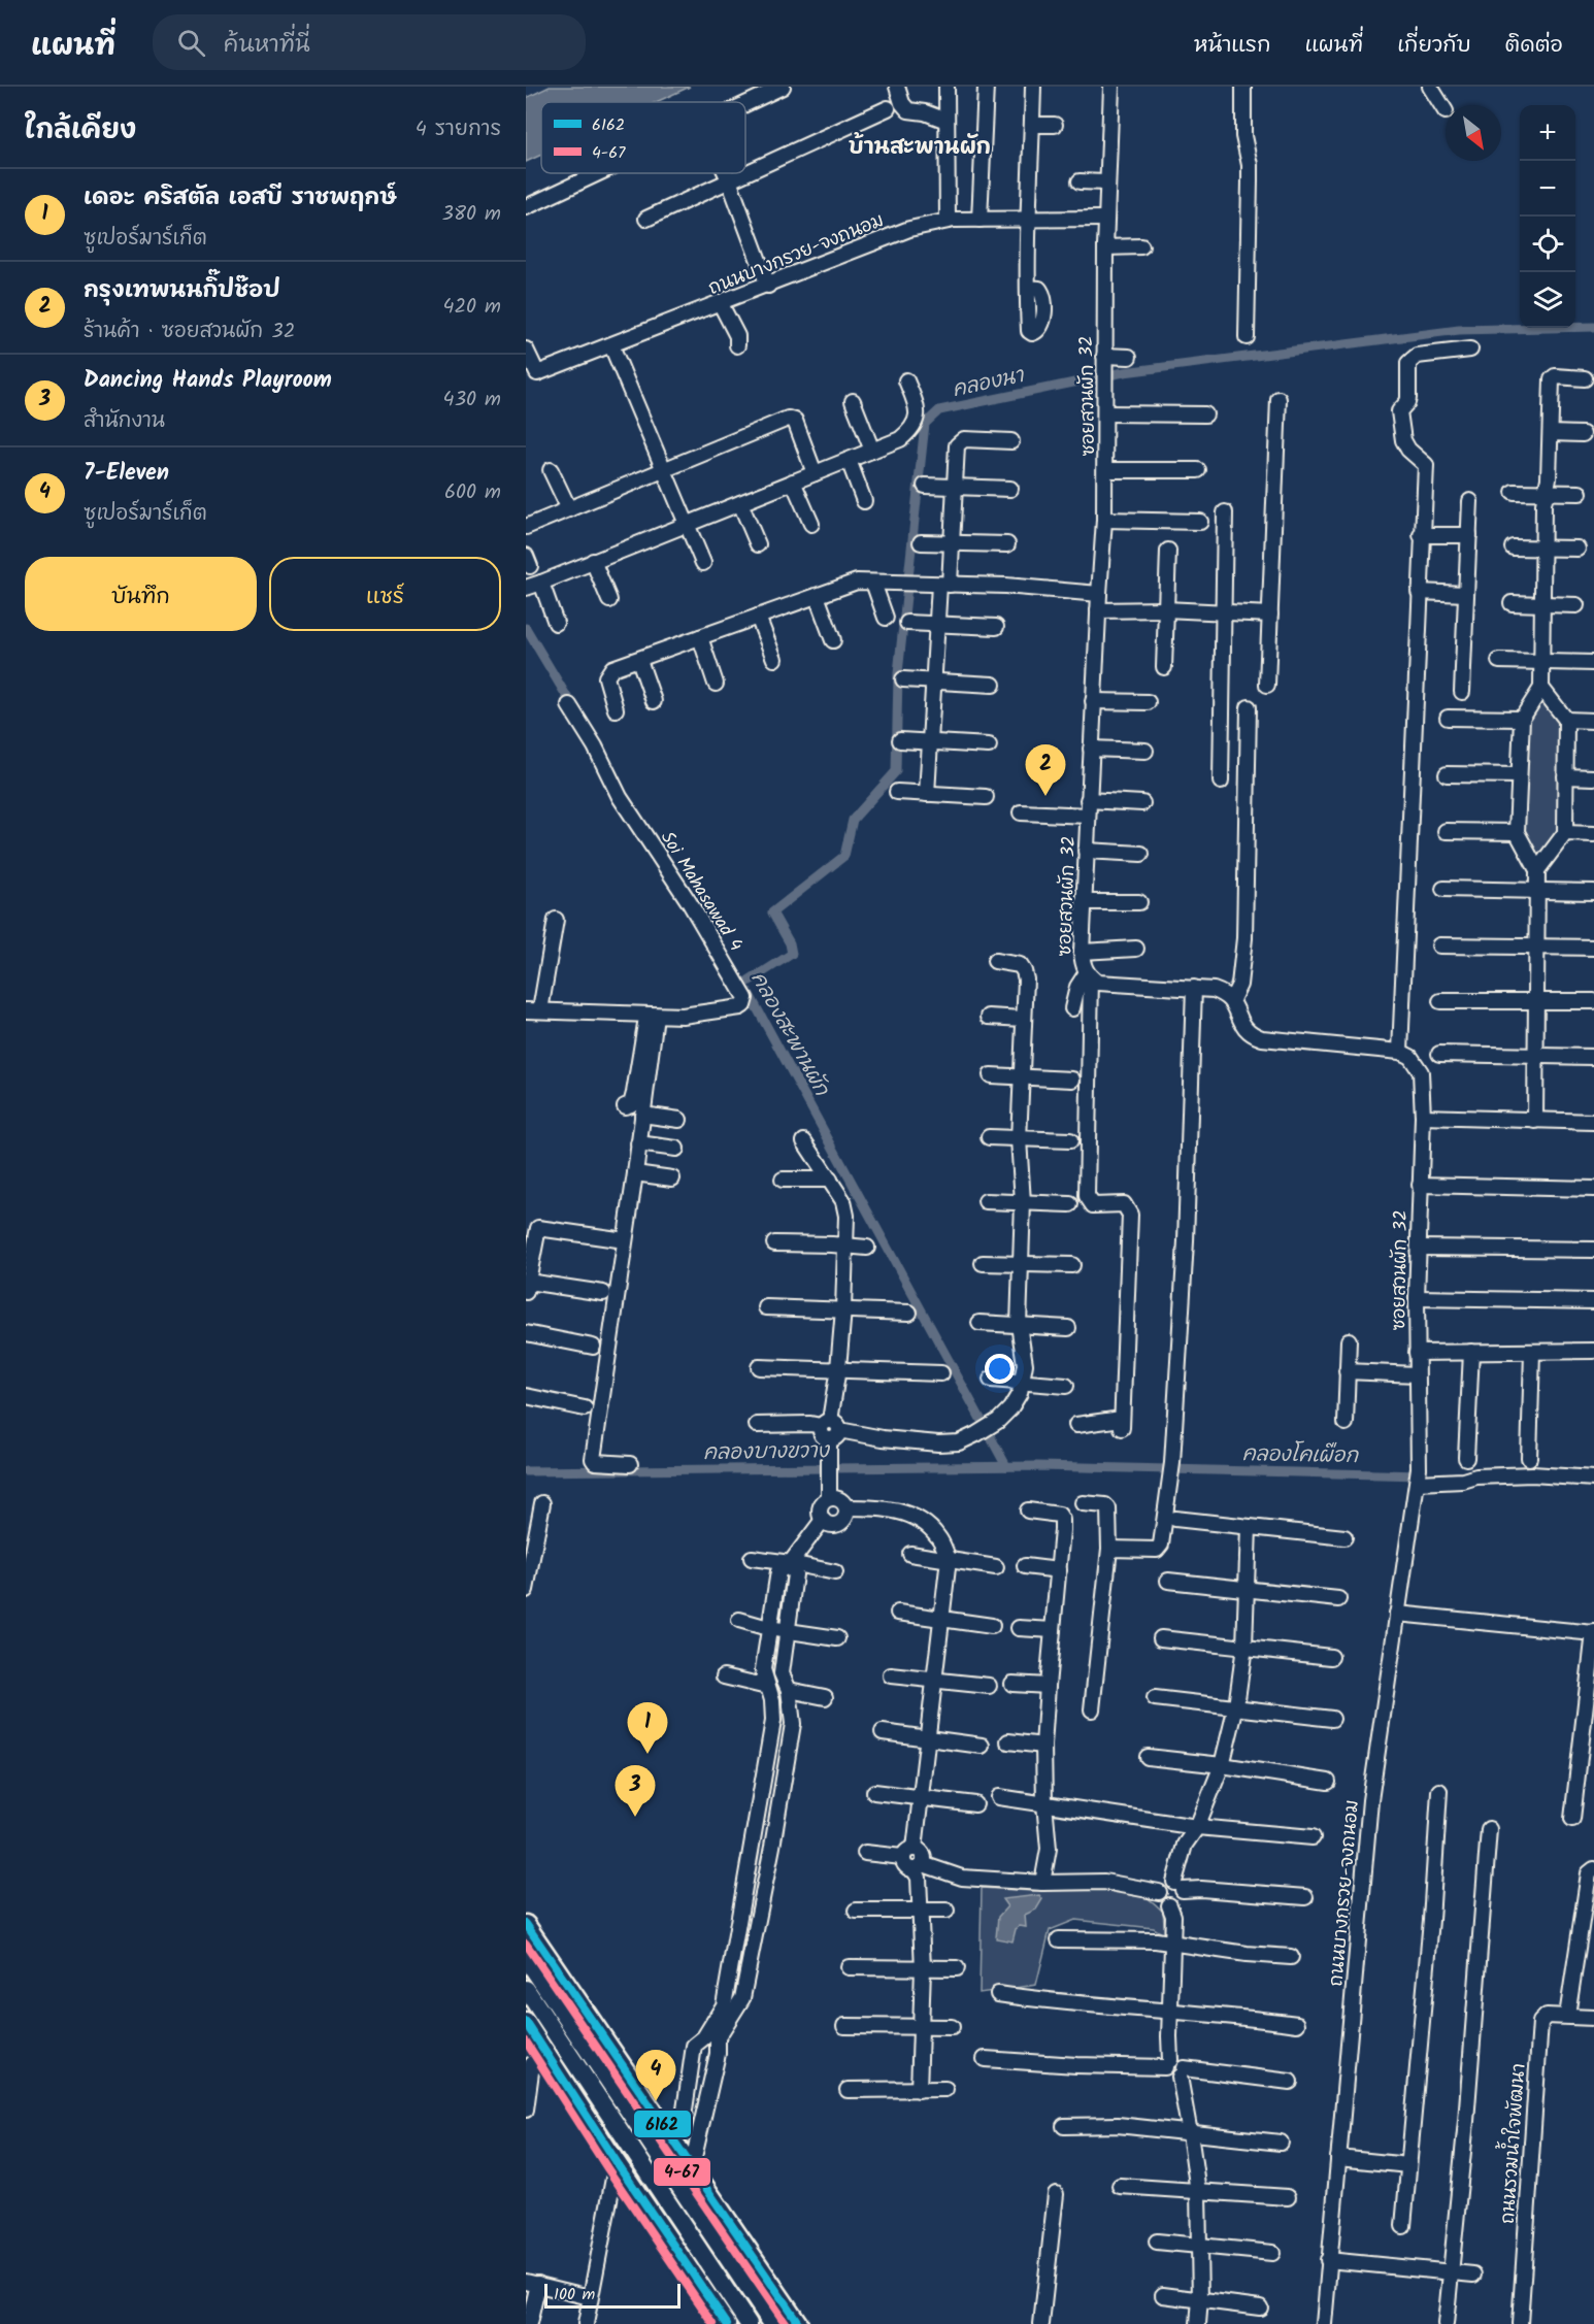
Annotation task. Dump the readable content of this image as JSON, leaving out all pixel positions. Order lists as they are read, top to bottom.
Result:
{
  "streets": {
    "street": [
      "ถนนบางกรวย-จงถนอม",
      "ซอยสวนผัก 32",
      "Soi Mahasawad 4",
      "ถนนรวมน้ำใจพัฒนา"
    ]
  },
  "crossings": [
    ["ถนนบางกรวย-จงถนอม", "ซอยสวนผัก 32"]
  ],
  "districts": ["บ้านสะพานผัก"],
  "water": [
    "คลองนา",
    "คลองสะพานผัก",
    "คลองบางขวาง",
    "คลองโคเผือก"
  ],
  "lines": ["transit line 6162", "transit line 4-67"],
  "legend": ["6162", "4-67"],
  "scale_bar": "100 m",
  "north": "bottom right",
  "page": {
    "header": "แผนที่",
    "search": "ค้นหาที่นี่",
    "nav": [
      "หน้าแรก",
      "แผนที่",
      "เกี่ยวกับ",
      "ติดต่อ"
    ],
    "heading": ["ใกล้เคียง", "4 รายการ"],
    "map_buttons": ["+", "−"],
    "list": [
      {
        "mark": "1",
        "name": "เดอะ คริสตัล เอสบี ราชพฤกษ์",
        "note": "ซูเปอร์มาร์เก็ต",
        "value": "380 m"
      },
      {
        "mark": "2",
        "name": "กรุงเทพนนกิ๊ปช๊อป",
        "note": "ร้านค้า · ซอยสวนผัก 32",
        "value": "420 m"
      },
      {
        "mark": "3",
        "name": "Dancing Hands Playroom",
        "note": "สำนักงาน",
        "value": "430 m"
      },
      {
        "mark": "4",
        "name": "7-Eleven",
        "note": "ซูเปอร์มาร์เก็ต",
        "value": "600 m"
      }
    ],
    "buttons": ["บันทึก", "แชร์"],
    "pins": [
      "2",
      "1",
      "3",
      "4"
    ],
    "scale": "100 m"
  }
}
